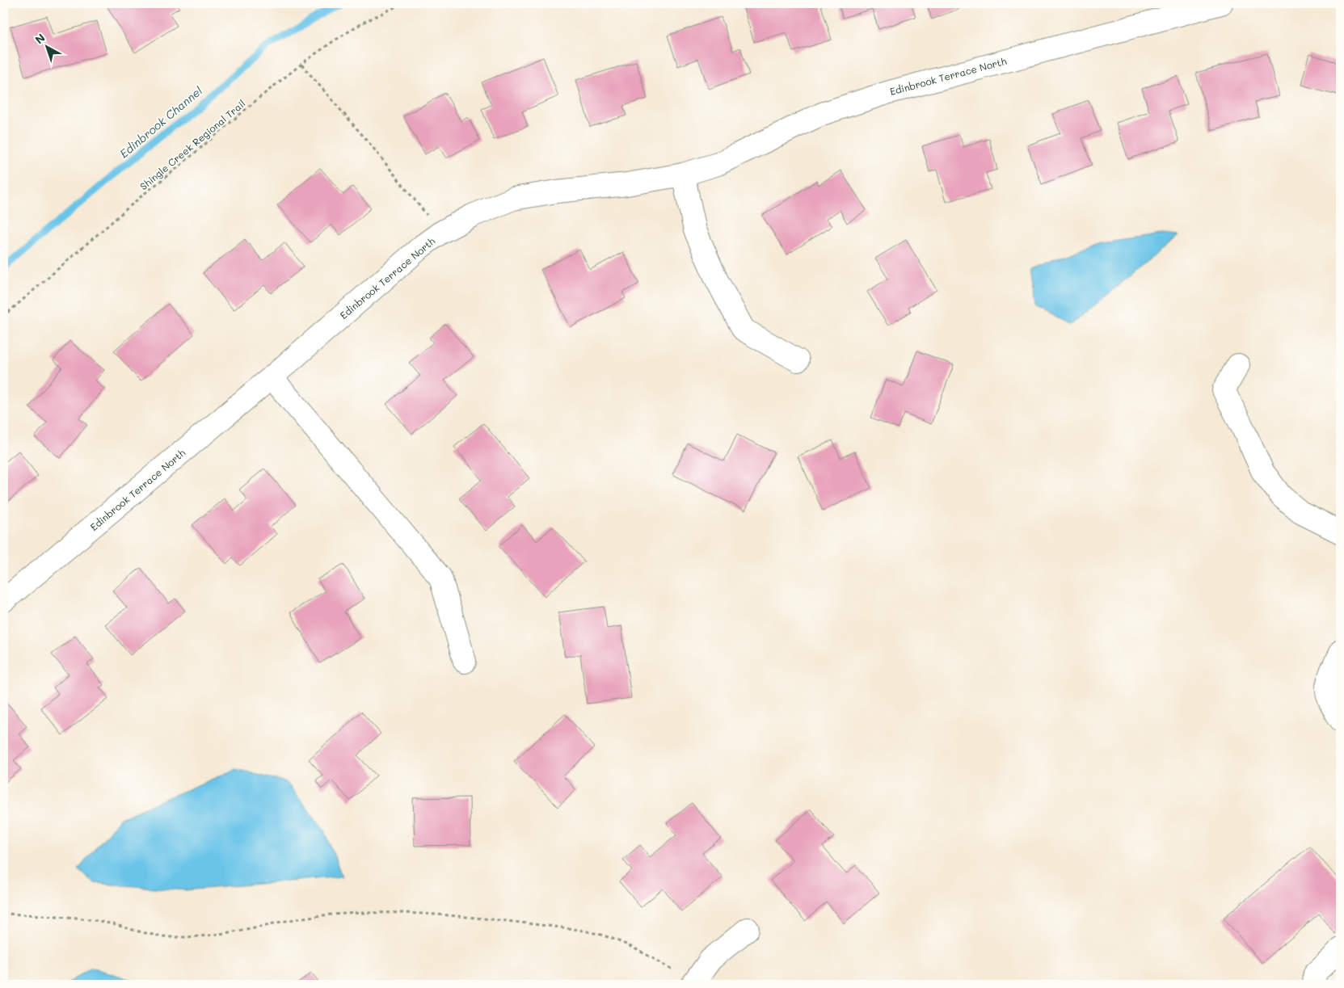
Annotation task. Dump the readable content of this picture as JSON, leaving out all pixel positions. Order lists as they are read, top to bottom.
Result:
{
  "streets": {
    "street": ["Edinbrook Terrace North"],
    "path": ["Shingle Creek Regional Trail"]
  },
  "water": ["Edinbrook Channel"],
  "north": "top left"
}
